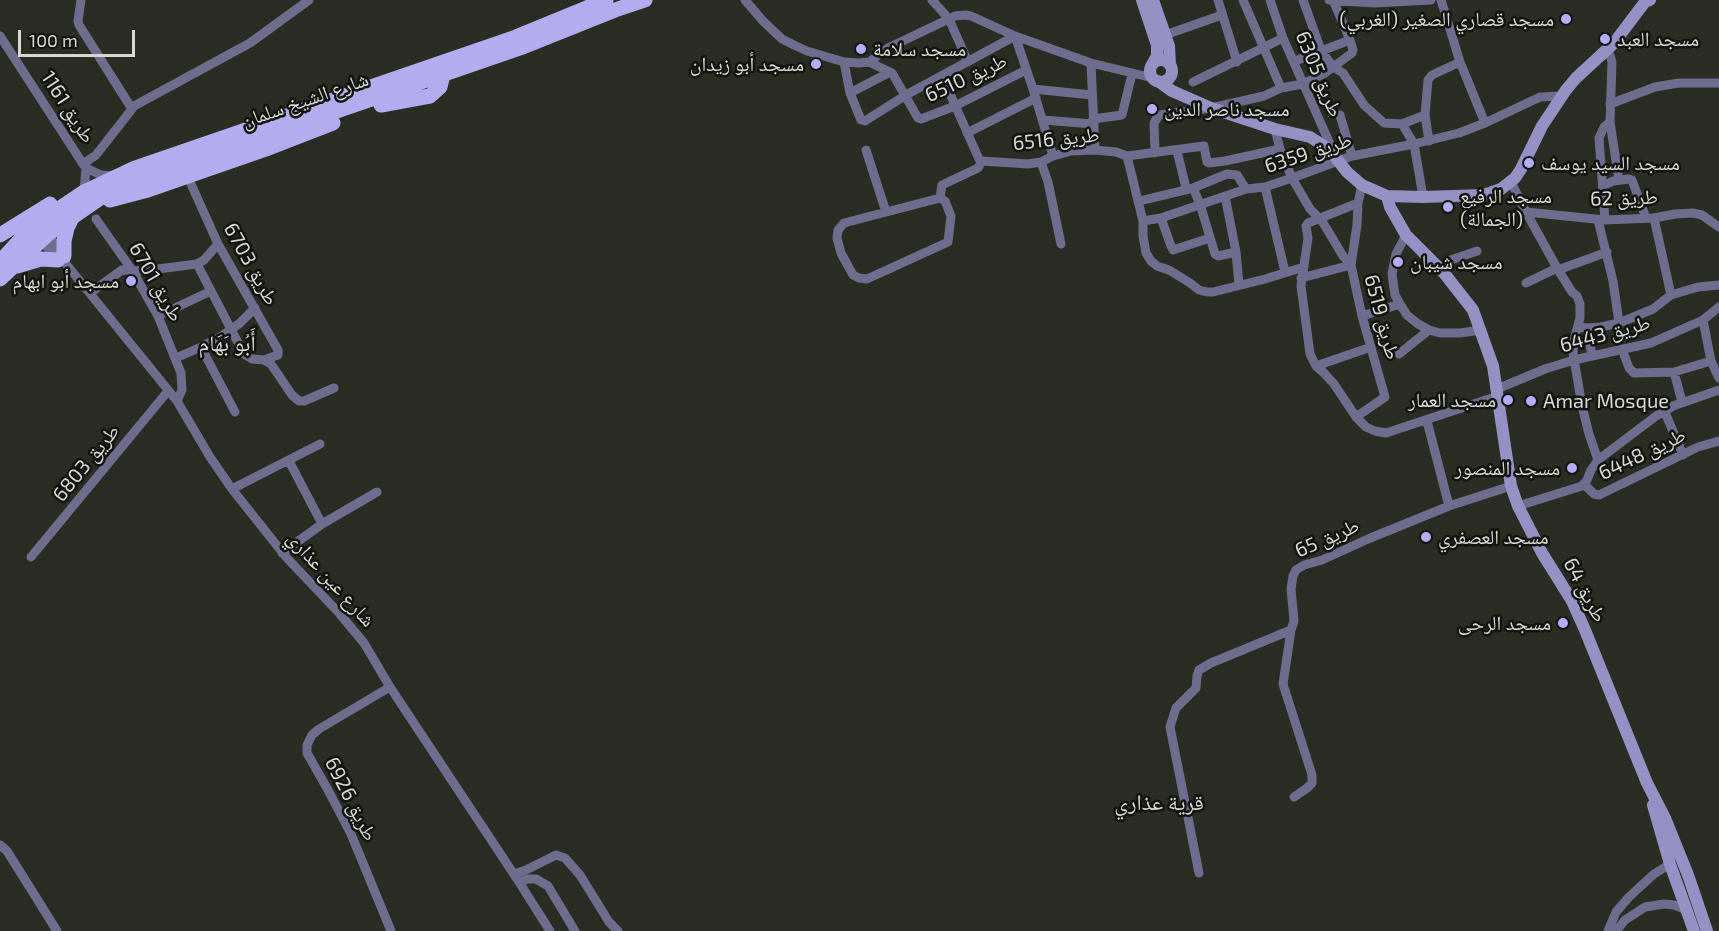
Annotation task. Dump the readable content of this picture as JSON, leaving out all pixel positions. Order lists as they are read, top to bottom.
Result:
{
  "streets": {
    "main road": ["شارع الشيخ سلمان"],
    "street": [
      "طريق 6305",
      "طريق 6510",
      "طريق 1161",
      "طريق 6516",
      "طريق 6359",
      "طريق 62",
      "طريق 6703",
      "طريق 6701",
      "طريق 6519",
      "طريق 6443",
      "طريق 6448",
      "طريق 6803",
      "طريق 65",
      "شارع عين عذاري",
      "طريق 64",
      "طريق 6926"
    ]
  },
  "crossings": [
    ["طريق 6305", "طريق 6359"],
    ["طريق 6510", "طريق 6516"],
    ["شارع الشيخ سلمان", "طريق 1161"],
    ["شارع الشيخ سلمان", "طريق 6701"],
    ["شارع الشيخ سلمان", "شارع عين عذاري"],
    ["طريق 1161", "طريق 6701"],
    ["طريق 6359", "طريق 6519"],
    ["طريق 6701", "شارع عين عذاري"],
    ["طريق 6519", "طريق 6443"],
    ["طريق 6443", "طريق 64"],
    ["طريق 6803", "شارع عين عذاري"],
    ["طريق 65", "طريق 64"],
    ["شارع عين عذاري", "طريق 6926"]
  ],
  "districts": ["أَبُو بَهَام", "قرية عذاري"],
  "places": [
    "مسجد قصاري الصغير (الغربي)",
    "مسجد العبد",
    "مسجد سلامة",
    "مسجد أبو زيدان",
    "مسجد ناصر الدين",
    "مسجد السيد يوسف",
    "مسجد الرفيع (الجمالة)",
    "مسجد شيبان",
    "مسجد أبو ابهام",
    "مسجد العمار",
    "Amar Mosque",
    "مسجد المنصور",
    "مسجد العصفري",
    "مسجد الرحى"
  ],
  "scale_bar": "100 m"
}
